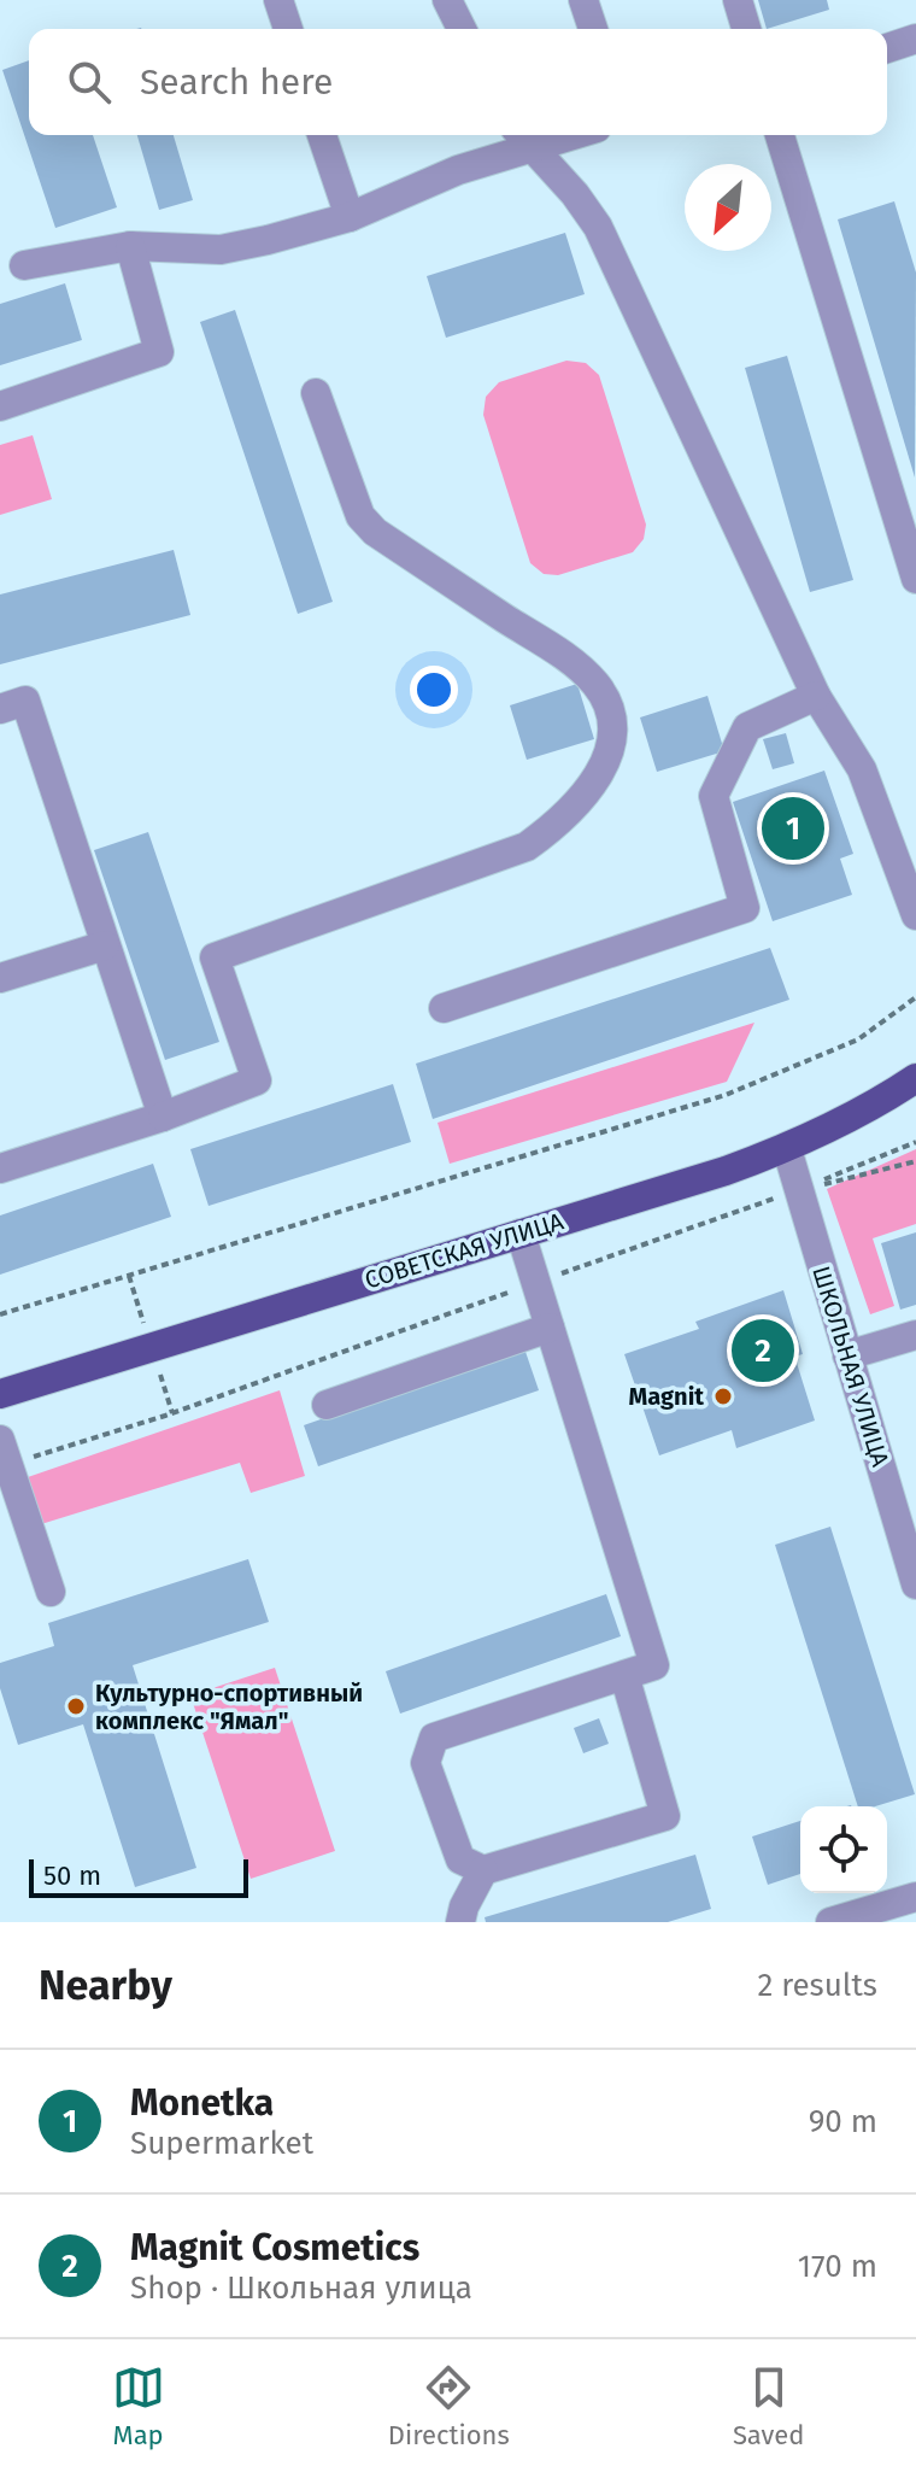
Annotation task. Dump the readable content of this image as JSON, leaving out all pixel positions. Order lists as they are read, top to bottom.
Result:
{
  "streets": {
    "main road": ["СОВЕТСКАЯ УЛИЦА"],
    "street": ["ШКОЛЬНАЯ УЛИЦА"]
  },
  "crossings": [
    ["СОВЕТСКАЯ УЛИЦА", "ШКОЛЬНАЯ УЛИЦА"]
  ],
  "places": ["Magnit", "Культурно-спортивный комплекс \"Ямал\""],
  "scale_bar": "50 m",
  "north": "bottom left",
  "page": {
    "search": "Search here",
    "pins": ["1", "2"],
    "scale": "50 m",
    "heading": ["Nearby", "2 results"],
    "list": [
      {
        "mark": "1",
        "name": "Monetka",
        "note": "Supermarket",
        "value": "90 m"
      },
      {
        "mark": "2",
        "name": "Magnit Cosmetics",
        "note": "Shop · Школьная улица",
        "value": "170 m"
      }
    ],
    "nav": ["Map", "Directions", "Saved"]
  }
}
